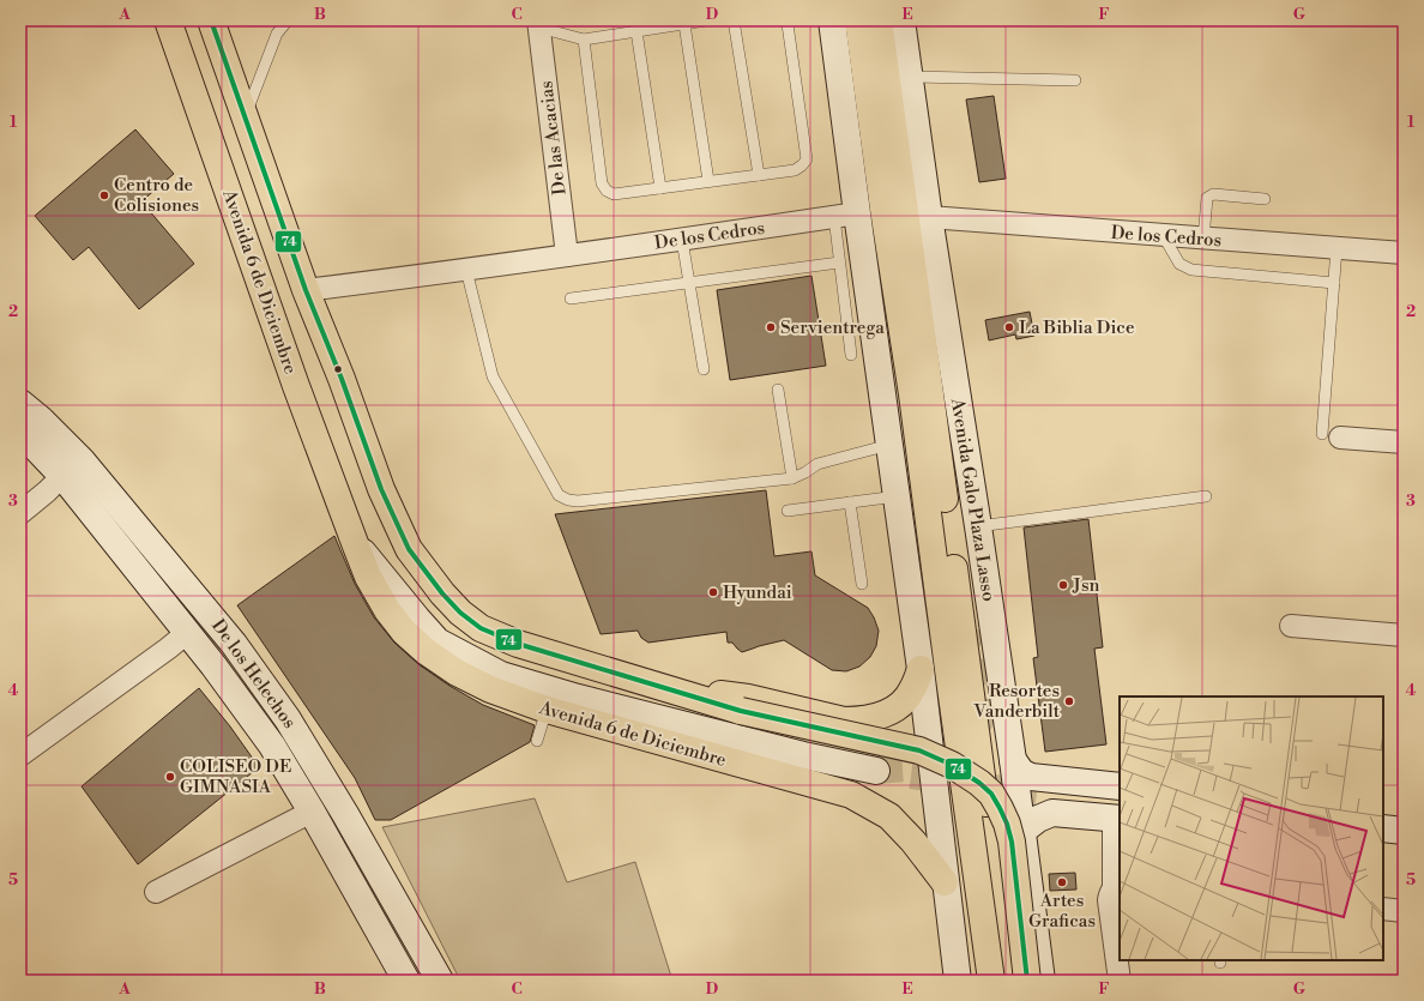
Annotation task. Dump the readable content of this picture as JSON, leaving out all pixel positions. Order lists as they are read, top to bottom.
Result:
{
  "streets": {
    "main road": ["Avenida 6 de Diciembre", "Avenida Galo Plaza Lasso", "De los Helechos"],
    "street": ["De las Acacias", "De los Cedros"]
  },
  "crossings": [
    ["De las Acacias", "De los Cedros"],
    ["De los Cedros", "Avenida Galo Plaza Lasso"]
  ],
  "places": [
    "Centro de Colisiones",
    "Servientrega",
    "La Biblia Dice",
    "Jsn",
    "Hyundai",
    "Resortes Vanderbilt",
    "COLISEO DE GIMNASIA",
    "Artes Graficas"
  ],
  "lines": ["transit line 74"],
  "grid": {
    "columns": [
      "A",
      "B",
      "C",
      "D",
      "E",
      "F",
      "G"
    ],
    "rows": [
      "1",
      "2",
      "3",
      "4",
      "5"
    ]
  }
}
